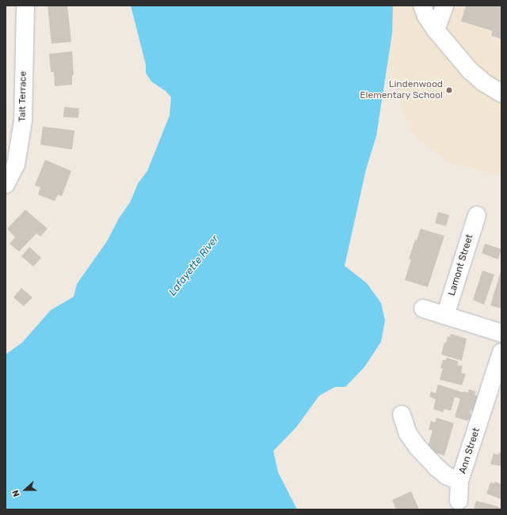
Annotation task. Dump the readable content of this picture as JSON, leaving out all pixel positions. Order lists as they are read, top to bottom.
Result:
{
  "streets": {
    "street": ["Tait Terrace", "Lamont Street", "Ann Street"]
  },
  "water": ["Lafayette River"],
  "places": ["Lindenwood Elementary School"],
  "north": "left"
}
